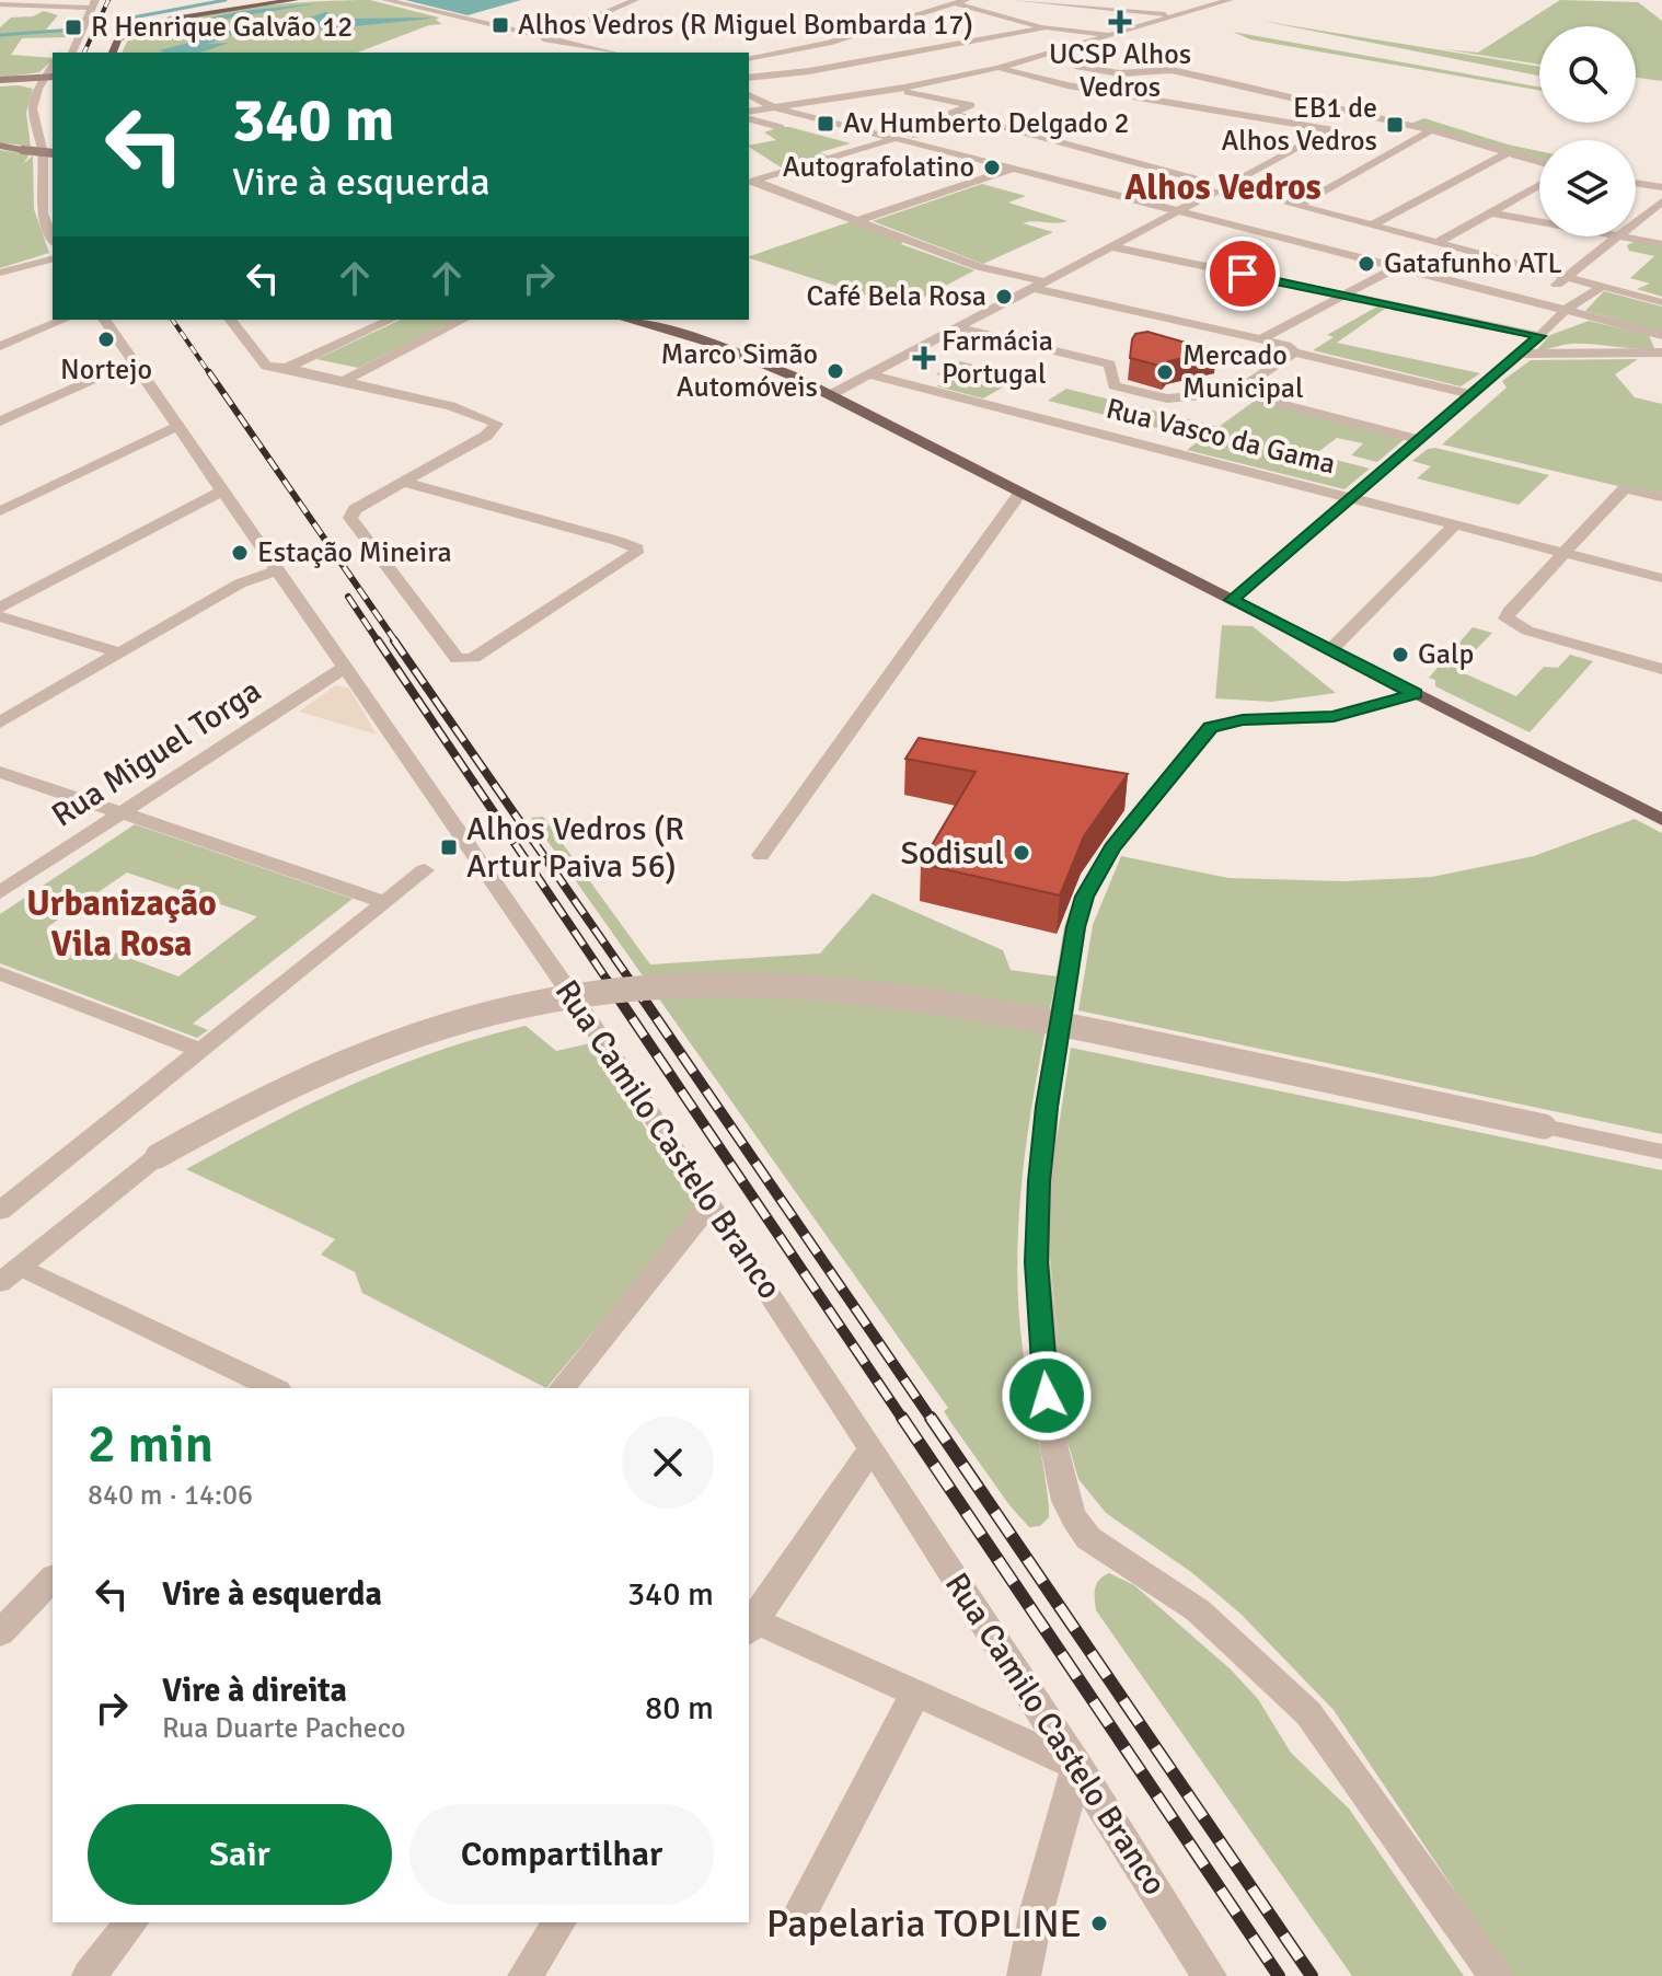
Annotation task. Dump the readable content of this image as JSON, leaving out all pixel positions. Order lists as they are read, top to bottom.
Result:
{
  "streets": {
    "street": ["Rua Vasco da Gama", "Rua Miguel Torga", "Rua Camilo Castelo Branco"]
  },
  "crossings": [
    ["Rua Miguel Torga", "Rua Camilo Castelo Branco"]
  ],
  "districts": ["Alhos Vedros", "Urbanização Vila Rosa"],
  "places": {
    "health": ["UCSP Alhos Vedros", "Farmácia Portugal"],
    "transit": [
      "Alhos Vedros (R Miguel Bombarda 17)",
      "R Henrique Galvão 12",
      "Av Humberto Delgado 2",
      "EB1 de Alhos Vedros",
      "Alhos Vedros (R Artur Paiva 56)"
    ],
    "other": [
      "Autografolatino",
      "Gatafunho ATL",
      "Café Bela Rosa",
      "Nortejo",
      "Marco Simão Automóveis",
      "Mercado Municipal",
      "Estação Mineira",
      "Galp",
      "Sodisul",
      "Papelaria TOPLINE"
    ]
  },
  "page": {
    "turn": ["340 m", "Vire à esquerda"],
    "heading": ["2 min", "840 m · 14:06"],
    "list": [
      {
        "name": "Vire à esquerda",
        "value": "340 m"
      },
      {
        "name": "Vire à direita",
        "note": "Rua Duarte Pacheco",
        "value": "80 m"
      }
    ],
    "buttons": ["Sair", "Compartilhar"]
  }
}
